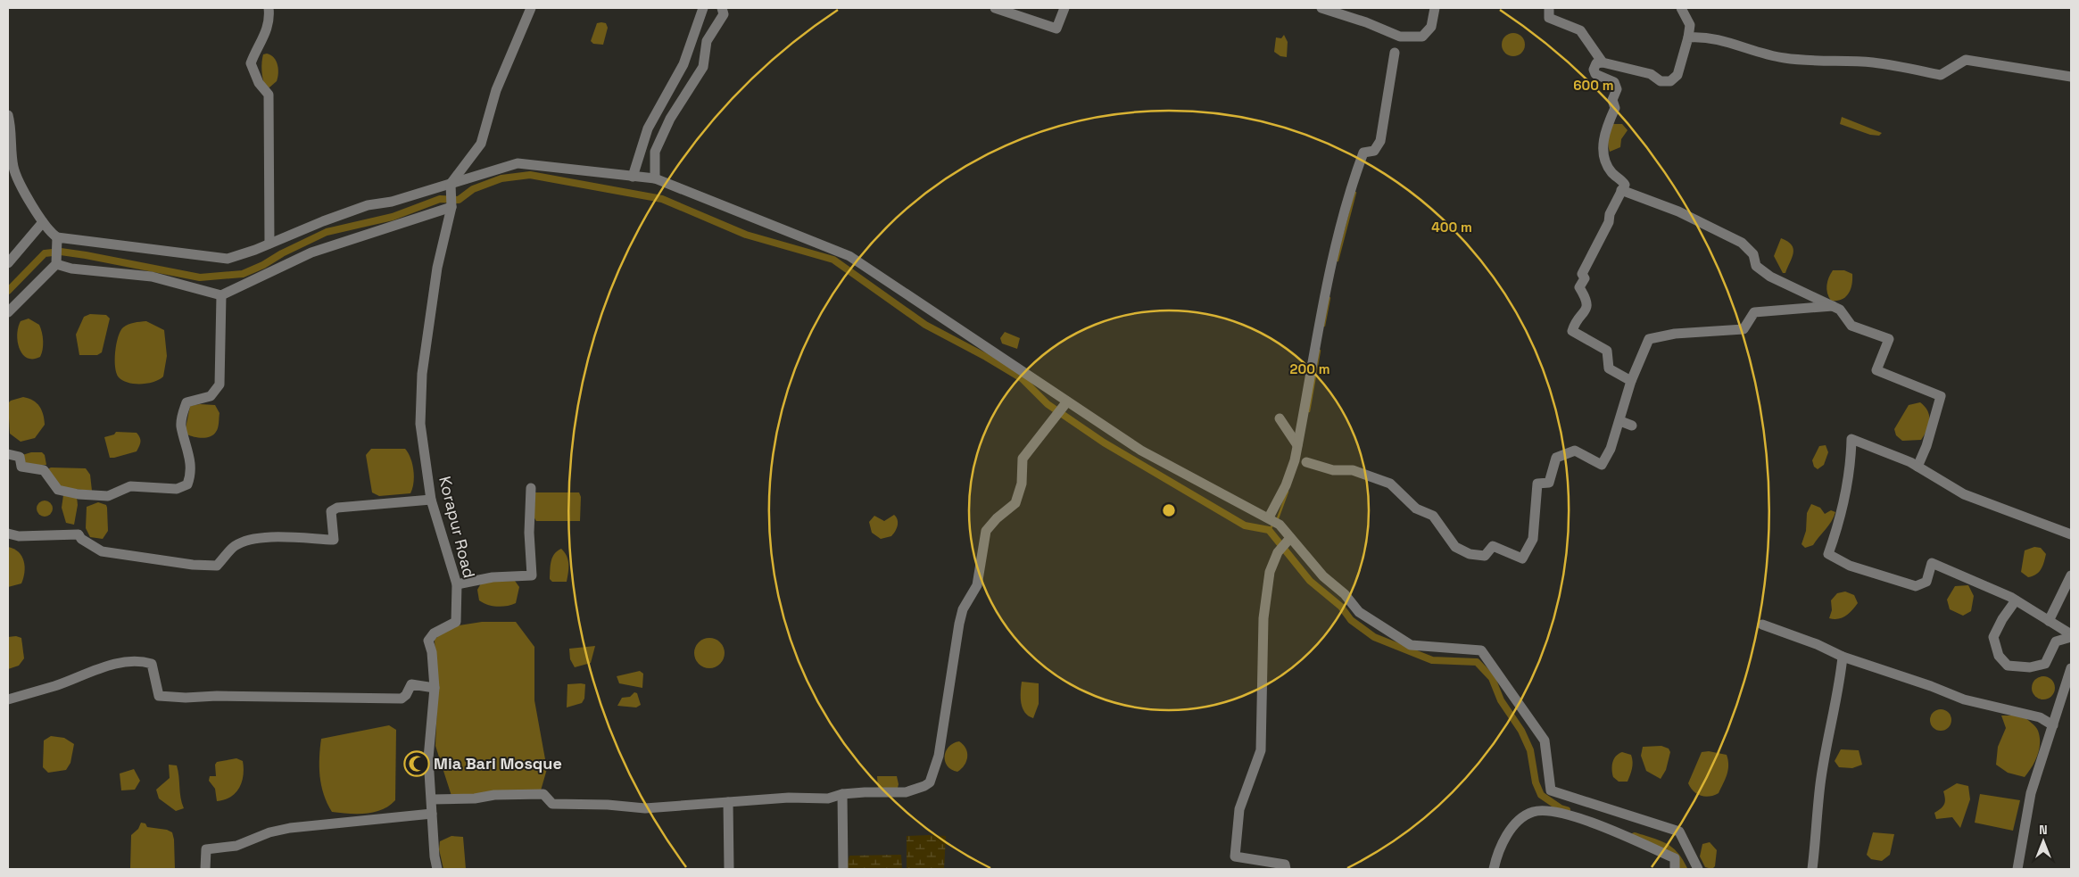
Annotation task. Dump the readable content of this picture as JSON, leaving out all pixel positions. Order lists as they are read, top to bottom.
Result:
{
  "streets": {
    "street": ["Korapur Road"]
  },
  "places": {
    "mosque": ["Mia Bari Mosque"]
  },
  "north": "top",
  "rings": ["600 m", "400 m", "200 m"]
}
